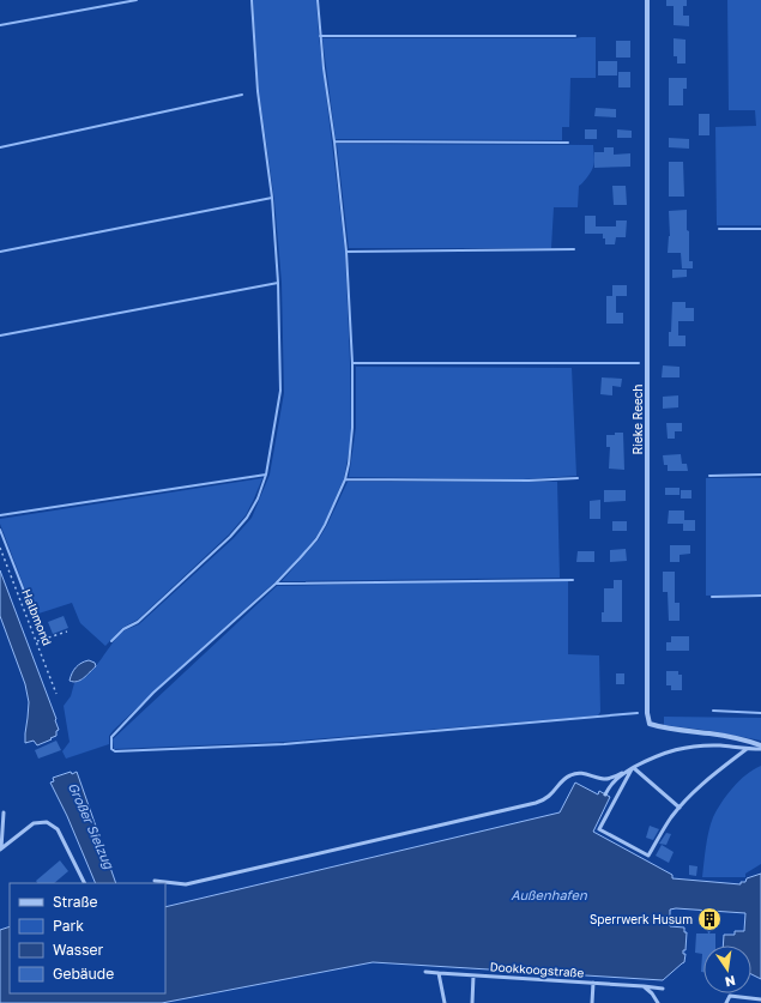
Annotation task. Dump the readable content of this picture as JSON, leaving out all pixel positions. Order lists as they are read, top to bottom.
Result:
{
  "streets": {
    "street": ["Rieke Reech"],
    "lane": ["Dookkoogstraße"],
    "path": ["Halbmond"]
  },
  "water": ["Großer Sielzug", "Außenhafen"],
  "places": {
    "building": ["Sperrwerk Husum"]
  },
  "legend": [
    "Straße",
    "Park",
    "Wasser",
    "Gebäude"
  ],
  "north": "bottom"
}
